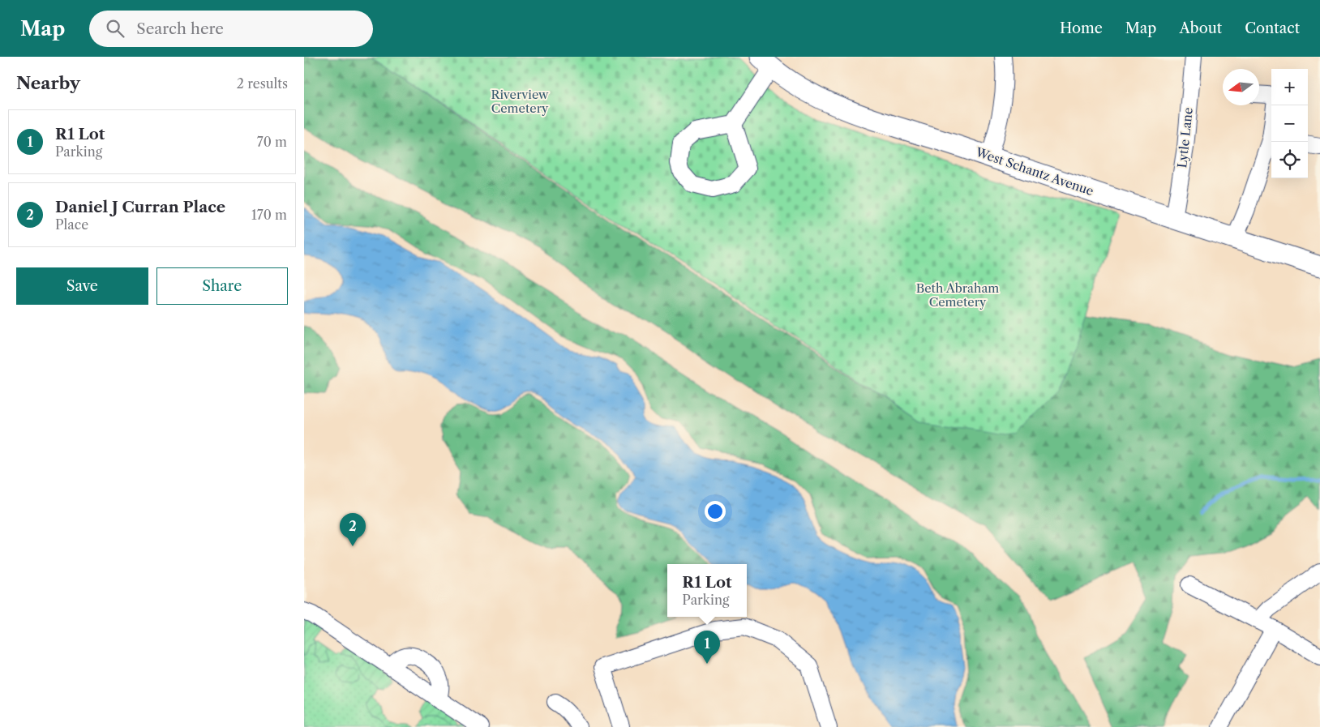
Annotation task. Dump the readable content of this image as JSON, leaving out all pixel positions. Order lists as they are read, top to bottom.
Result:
{
  "streets": {
    "main road": ["West Schantz Avenue"],
    "street": ["Lytle Lane"]
  },
  "crossings": [
    ["Lytle Lane", "West Schantz Avenue"]
  ],
  "parks": ["Riverview Cemetery", "Beth Abraham Cemetery"],
  "north": "left",
  "page": {
    "header": "Map",
    "search": "Search here",
    "nav": [
      "Home",
      "Map",
      "About",
      "Contact"
    ],
    "heading": ["Nearby", "2 results"],
    "map_buttons": ["+", "−"],
    "list": [
      {
        "mark": "1",
        "name": "R1 Lot",
        "note": "Parking",
        "value": "70 m"
      },
      {
        "mark": "2",
        "name": "Daniel J Curran Place",
        "note": "Place",
        "value": "170 m"
      }
    ],
    "buttons": ["Save", "Share"],
    "pins": ["2", "1"],
    "popup": ["R1 Lot", "Parking"]
  }
}
